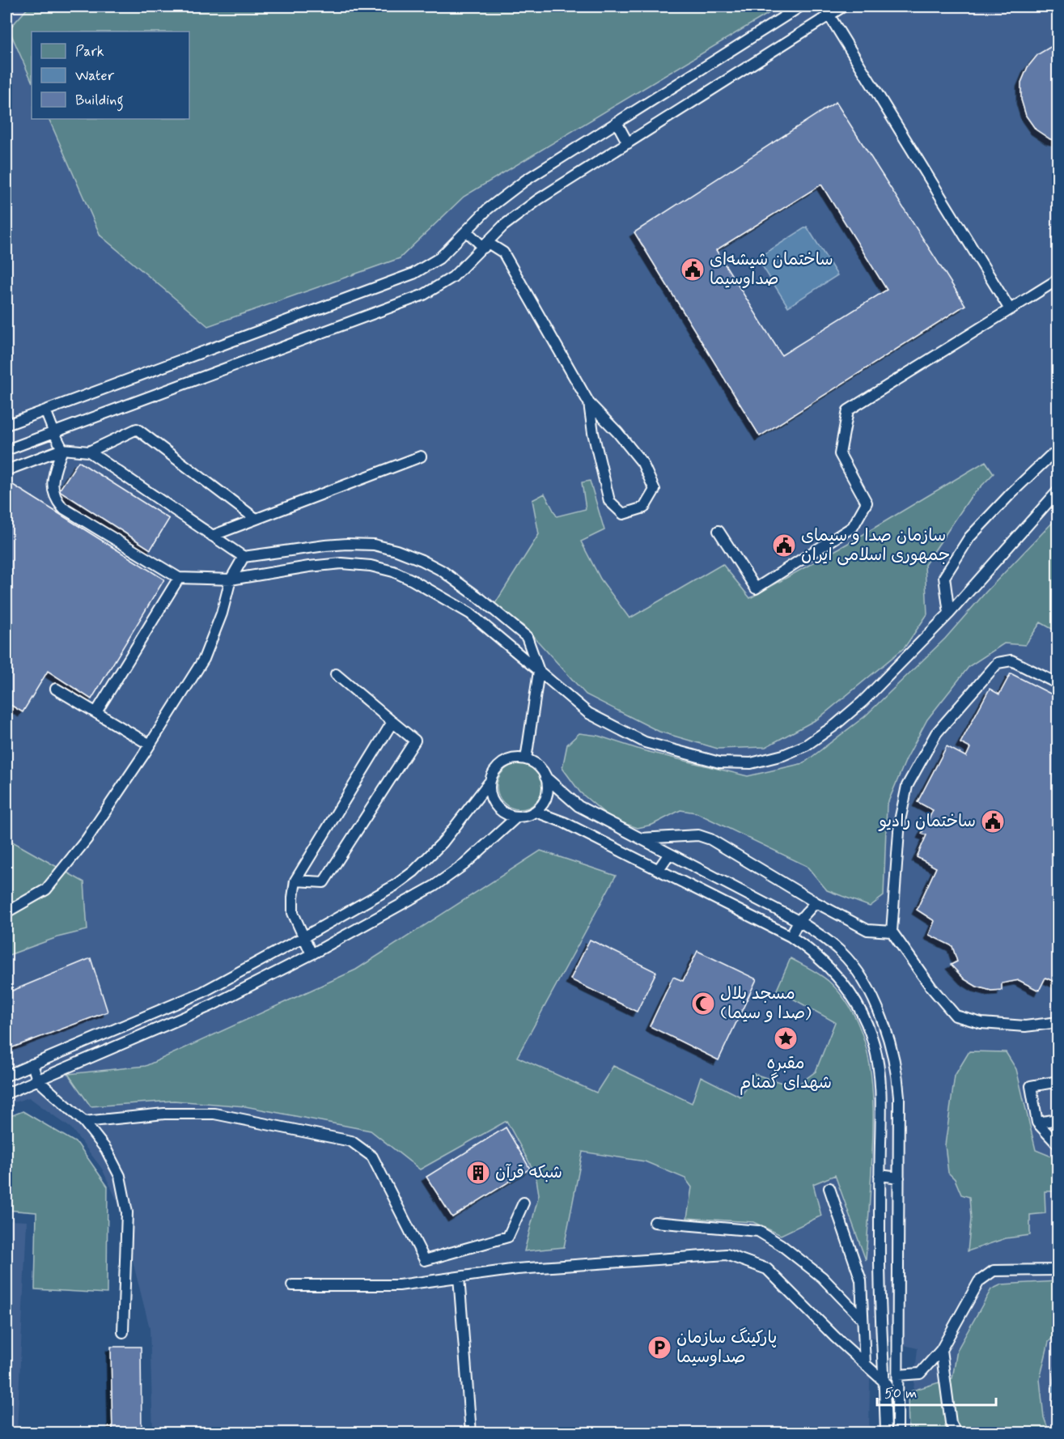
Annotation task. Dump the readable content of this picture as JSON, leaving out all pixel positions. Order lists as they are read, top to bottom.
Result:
{
  "places": {
    "public building": ["ساختمان شیشه‌ای صداوسیما", "سازمان صدا و سیمای جمهوری اسلامی ایران", "ساختمان رادیو"],
    "mosque": ["مسجد بلال (صدا و سیما)"],
    "place": ["مقبره شهدای گمنام"],
    "building": ["شبکه قرآن"],
    "parking": ["پارکینگ سازمان صداوسیما"]
  },
  "legend": ["Park", "Water", "Building"],
  "scale_bar": "50 m"
}
